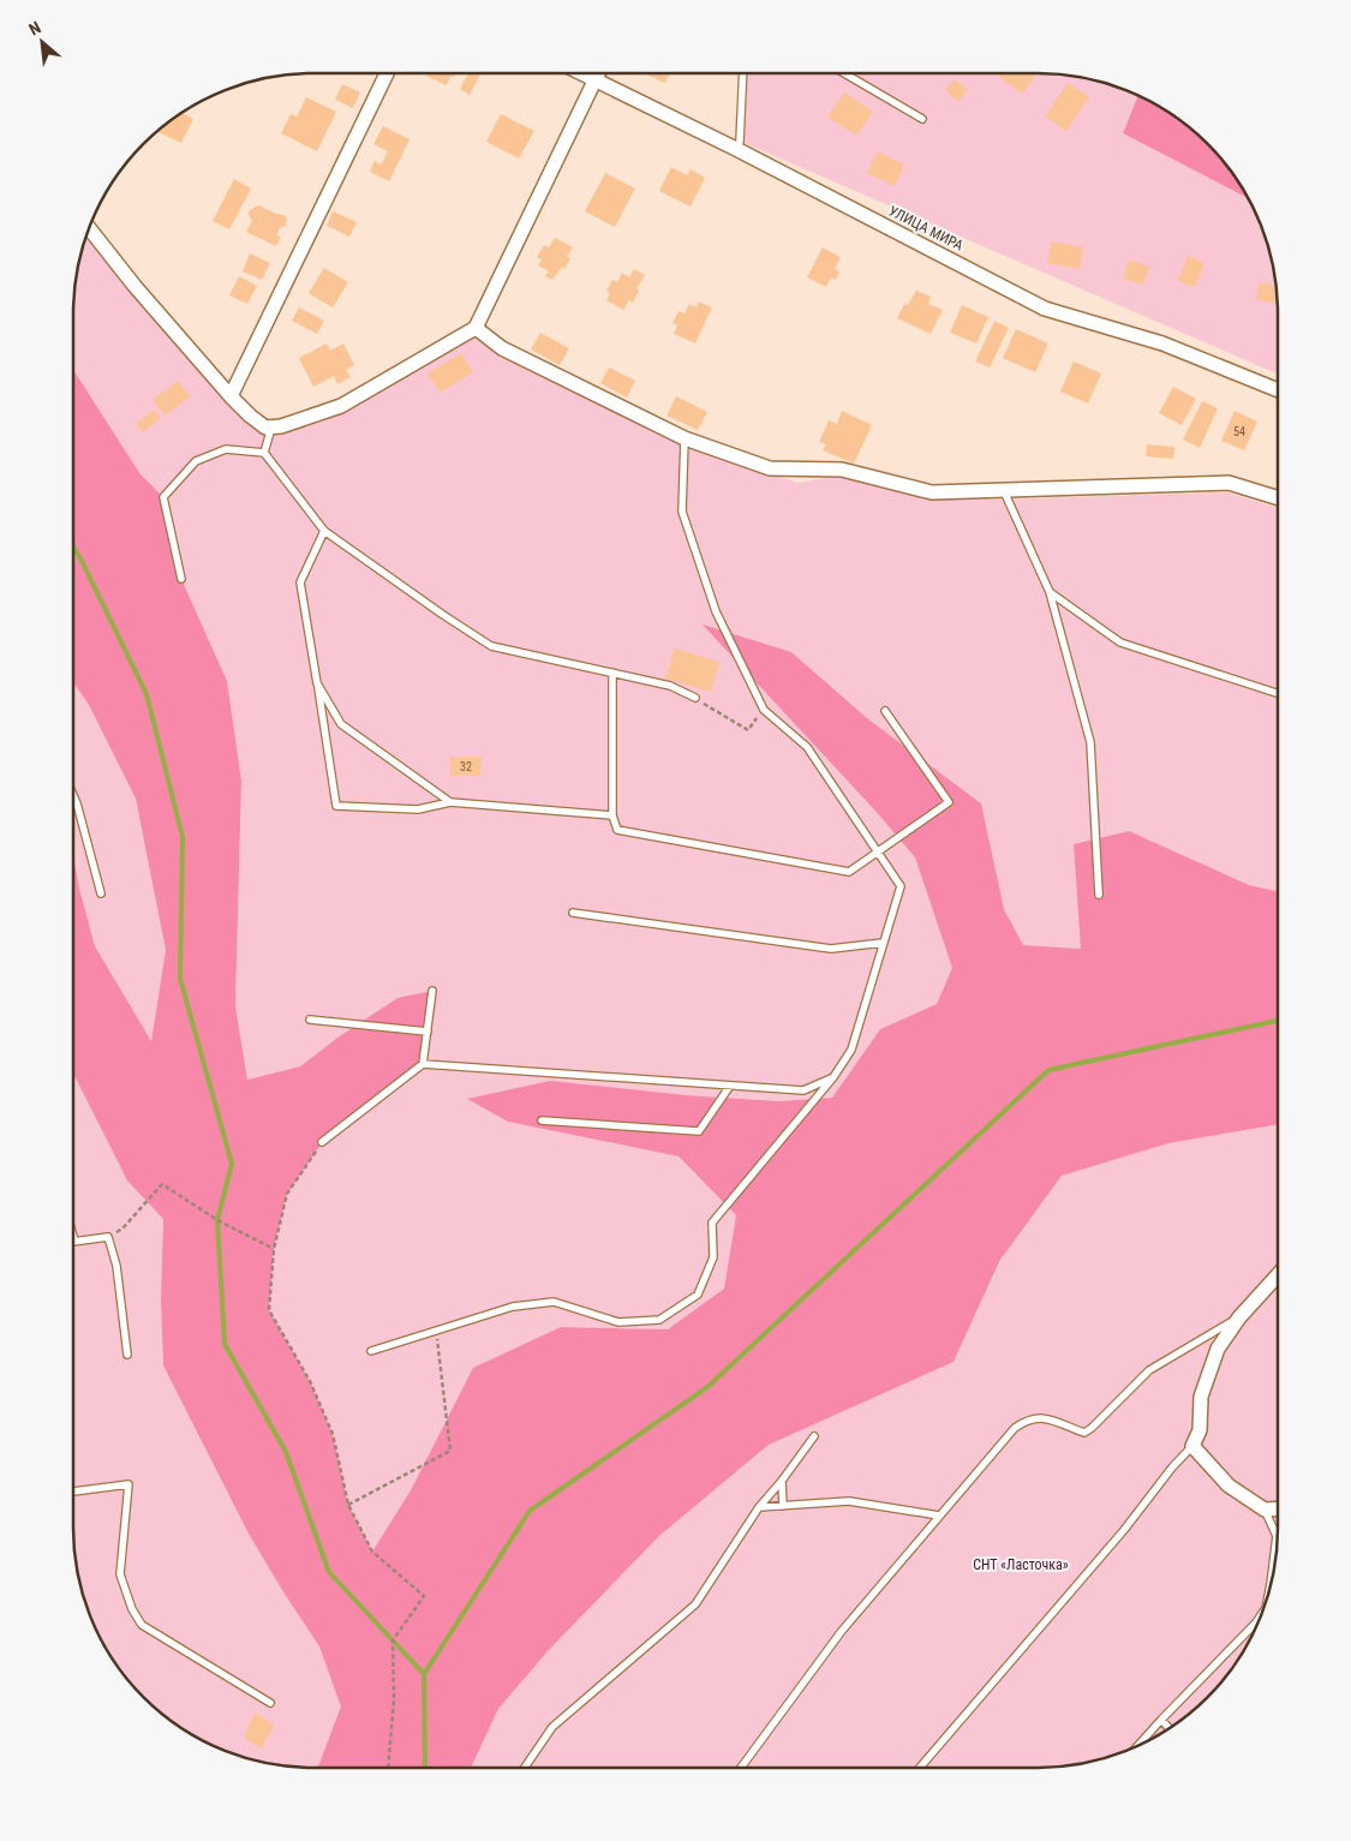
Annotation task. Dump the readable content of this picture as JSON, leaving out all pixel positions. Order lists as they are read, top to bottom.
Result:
{
  "streets": {
    "street": ["УЛИЦА МИРА"]
  },
  "parks": ["СНТ «Ласточка»"],
  "house_numbers": ["54", "32"],
  "north": "top left"
}
